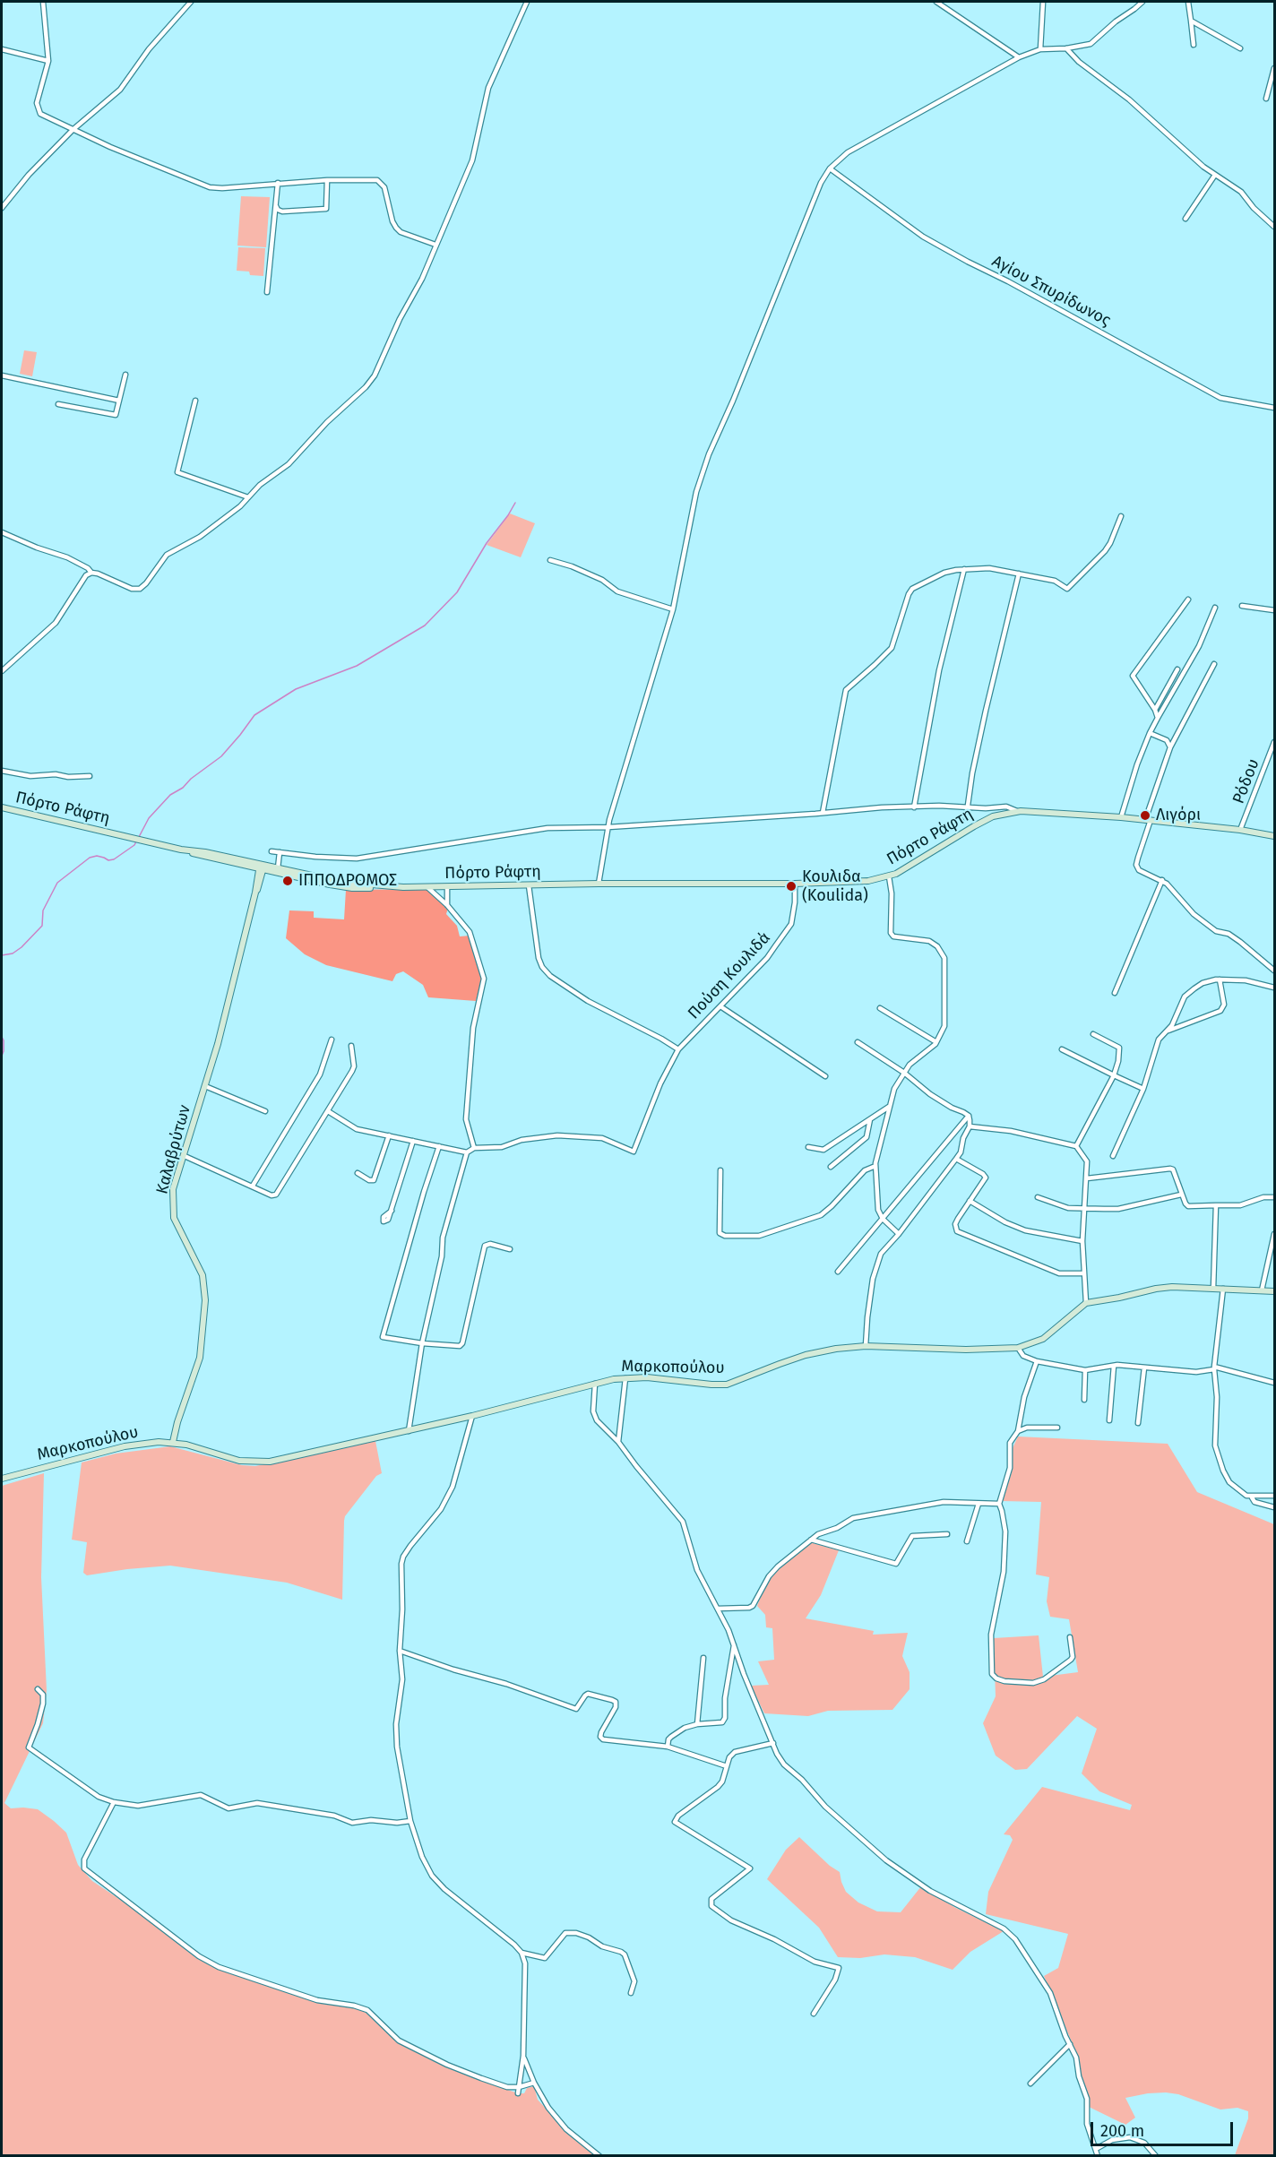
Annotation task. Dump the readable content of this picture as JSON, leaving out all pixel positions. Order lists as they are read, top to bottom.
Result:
{
  "streets": {
    "main road": ["Πόρτο Ράφτη", "Καλαβρύτων", "Μαρκοπούλου"],
    "street": ["Αγίου Σπυρίδωνος", "Ρόδου", "Πούση Κουλιδά"]
  },
  "crossings": [
    ["Ρόδου", "Πόρτο Ράφτη"],
    ["Πόρτο Ράφτη", "Πούση Κουλιδά"],
    ["Πόρτο Ράφτη", "Καλαβρύτων"],
    ["Καλαβρύτων", "Μαρκοπούλου"]
  ],
  "places": ["Λιγόρι", "ΙΠΠΟΔΡΟΜΟΣ", "Κουλιδα (Koulida)"],
  "scale_bar": "200 m"
}
